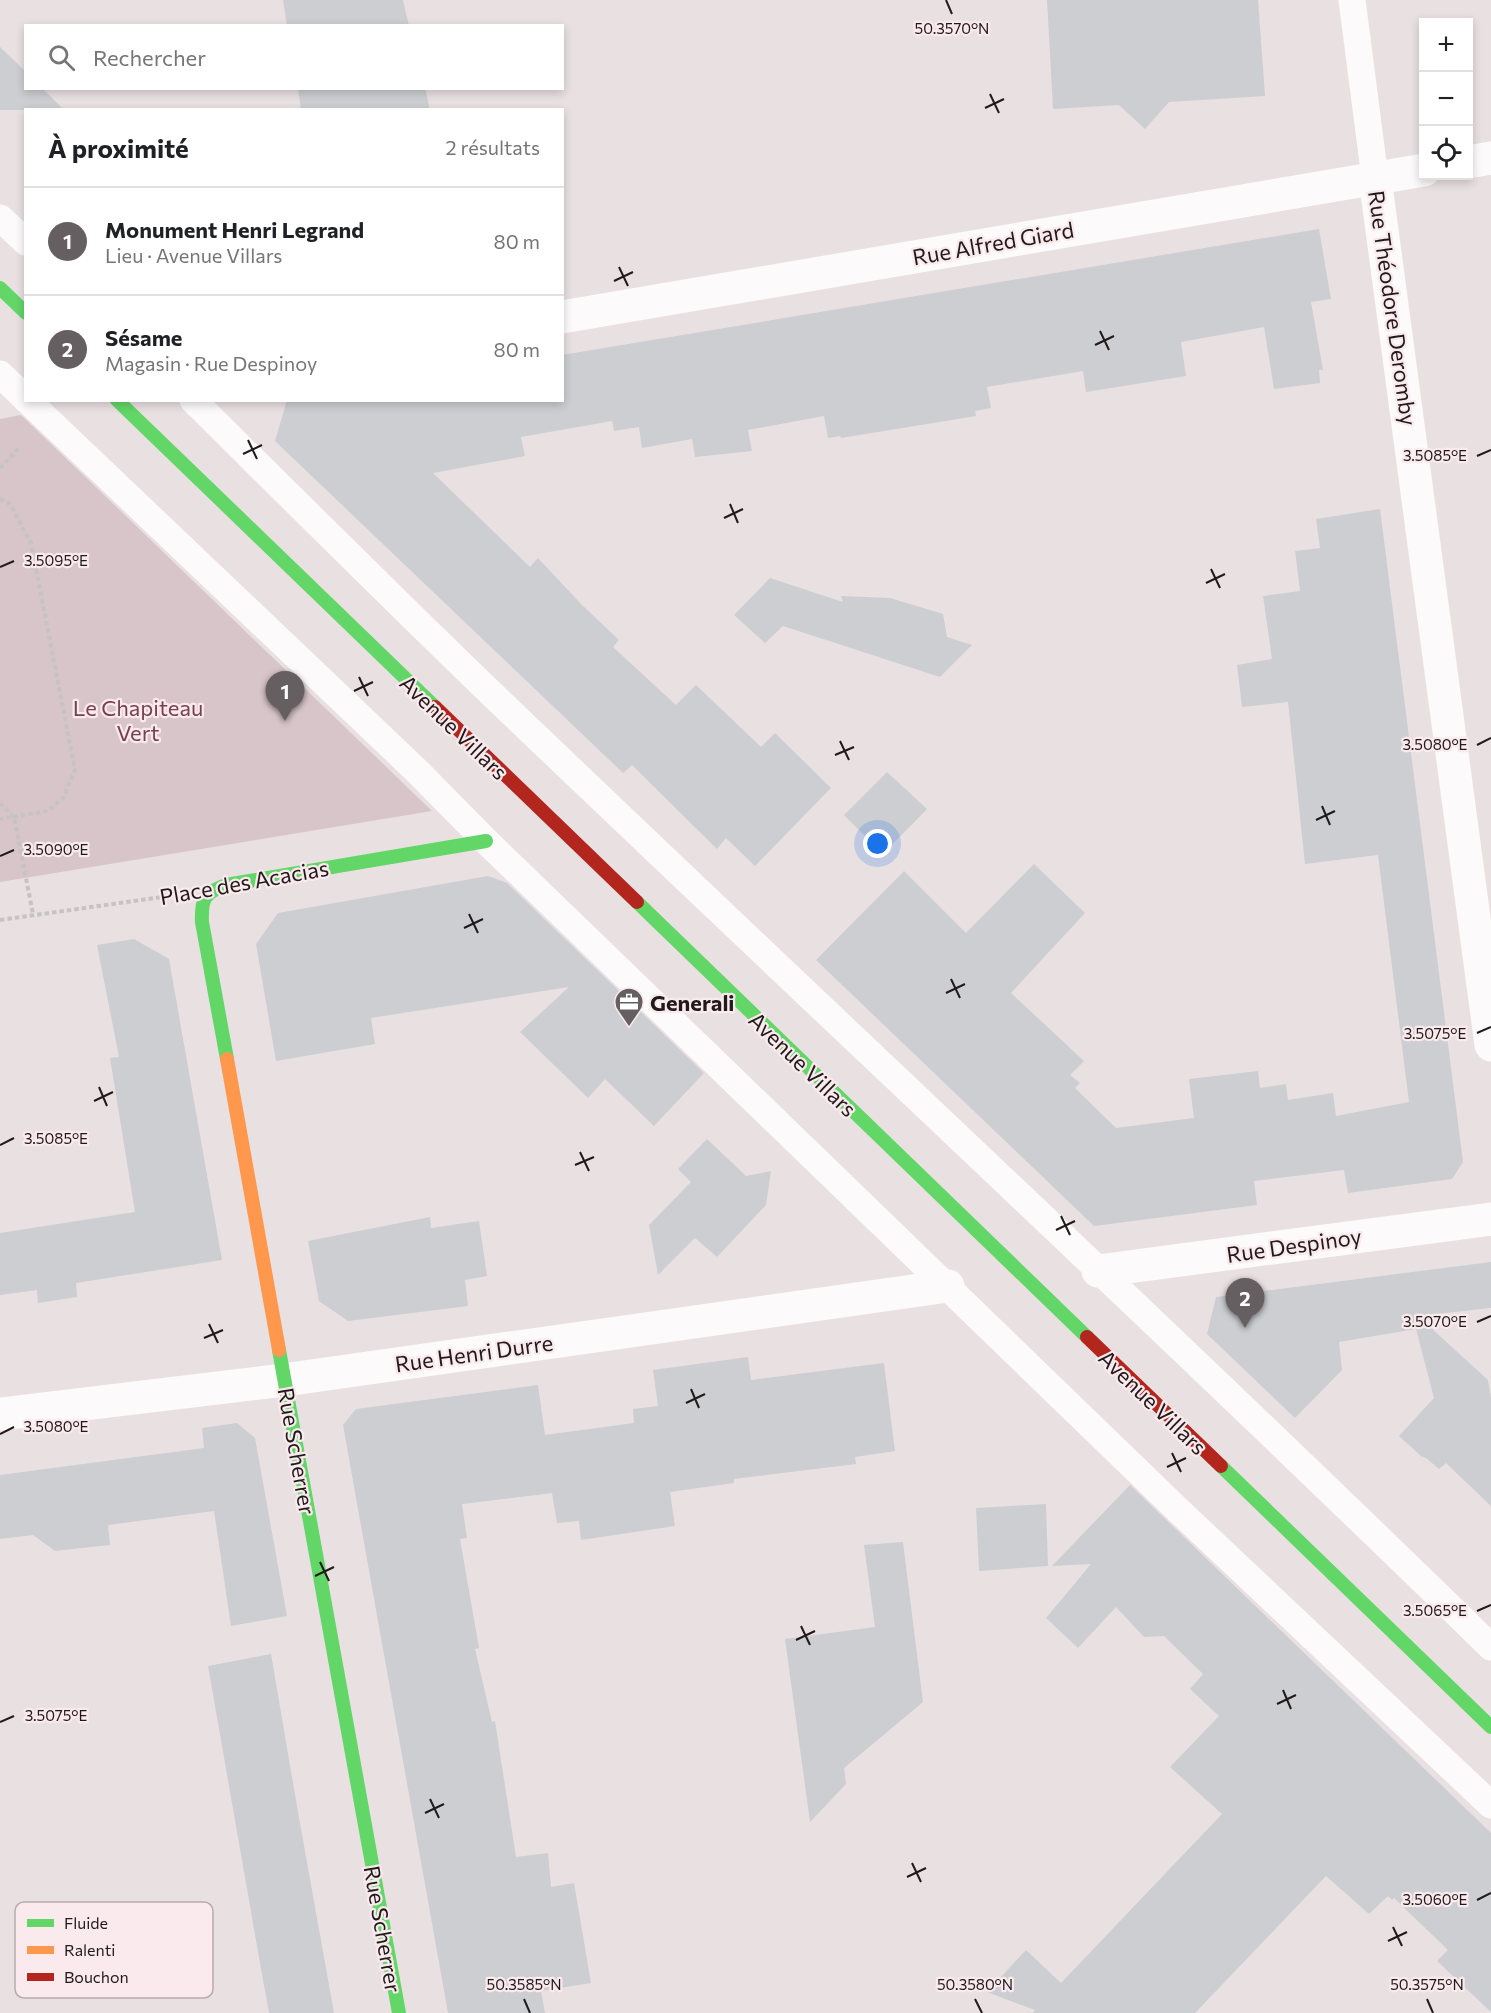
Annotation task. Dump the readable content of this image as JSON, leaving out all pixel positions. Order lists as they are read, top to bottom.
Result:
{
  "streets": {
    "main road": ["Avenue Villars", "Place des Acacias", "Rue Scherrer"],
    "street": [
      "Rue Alfred Giard",
      "Rue Théodore Deromby",
      "Rue Despinoy",
      "Rue Henri Durre"
    ]
  },
  "crossings": [
    ["Rue Alfred Giard", "Rue Théodore Deromby"],
    ["Place des Acacias", "Rue Scherrer"],
    ["Rue Henri Durre", "Rue Scherrer"]
  ],
  "parks": ["Le Chapiteau Vert"],
  "places": {
    "office": ["Generali"]
  },
  "legend": ["Fluide", "Ralenti", "Bouchon"],
  "page": {
    "map_buttons": ["+", "−"],
    "search": "Rechercher",
    "heading": ["À proximité", "2 résultats"],
    "list": [
      {
        "mark": "1",
        "name": "Monument Henri Legrand",
        "note": "Lieu · Avenue Villars",
        "value": "80 m"
      },
      {
        "mark": "2",
        "name": "Sésame",
        "note": "Magasin · Rue Despinoy",
        "value": "80 m"
      }
    ],
    "pins": ["1", "2"]
  },
  "coordinates": [
    "50.3570°N",
    "3.5085°E",
    "3.5095°E",
    "3.5080°E",
    "3.5090°E",
    "3.5075°E",
    "3.5070°E",
    "3.5065°E",
    "3.5060°E",
    "50.3585°N",
    "50.3580°N",
    "50.3575°N"
  ]
}
